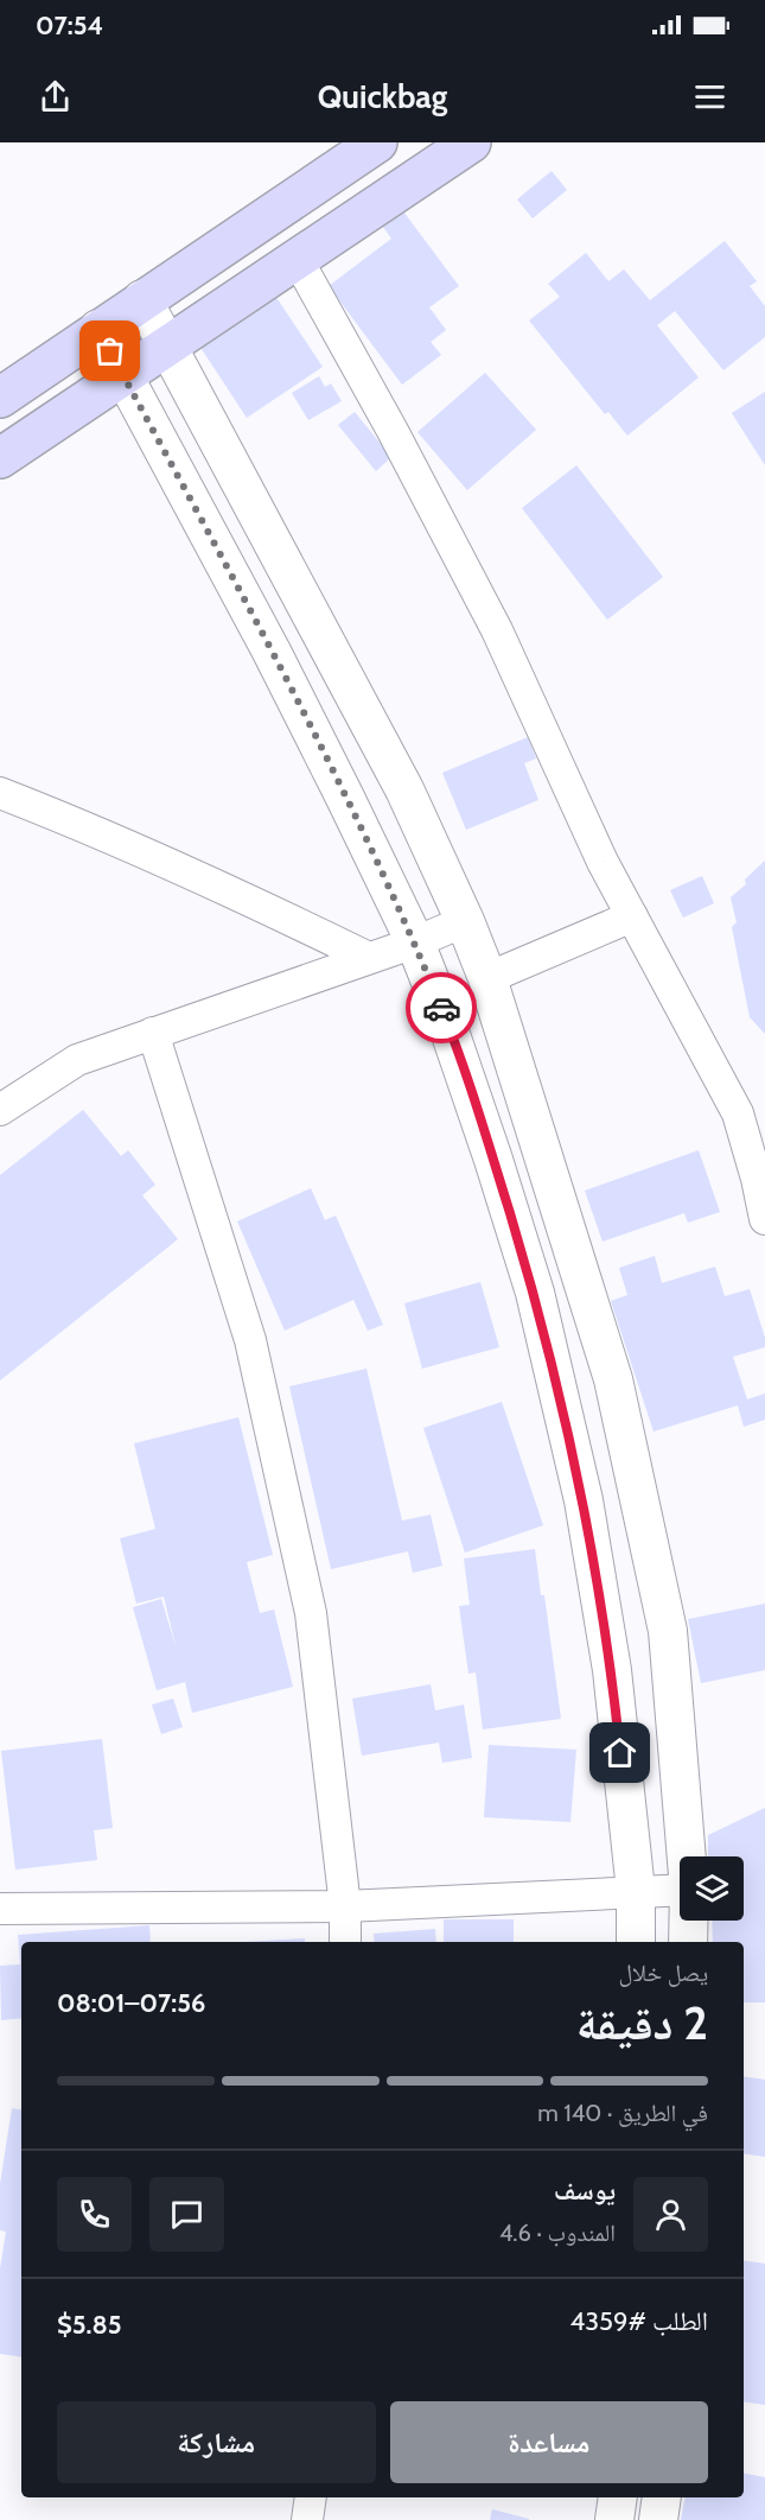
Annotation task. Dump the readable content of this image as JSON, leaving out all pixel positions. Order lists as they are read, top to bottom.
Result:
{
  "page": {
    "status": "07:54",
    "header": "Quickbag",
    "heading": ["2 دقيقة", "يصل خلال", "07:56–08:01"],
    "panel": [
      "يوسف",
      "المندوب · 4.6",
      "الطلب #4359",
      "$5.85"
    ],
    "bar": "في الطريق · 140 m",
    "buttons": ["مساعدة", "مشاركة"]
  }
}
